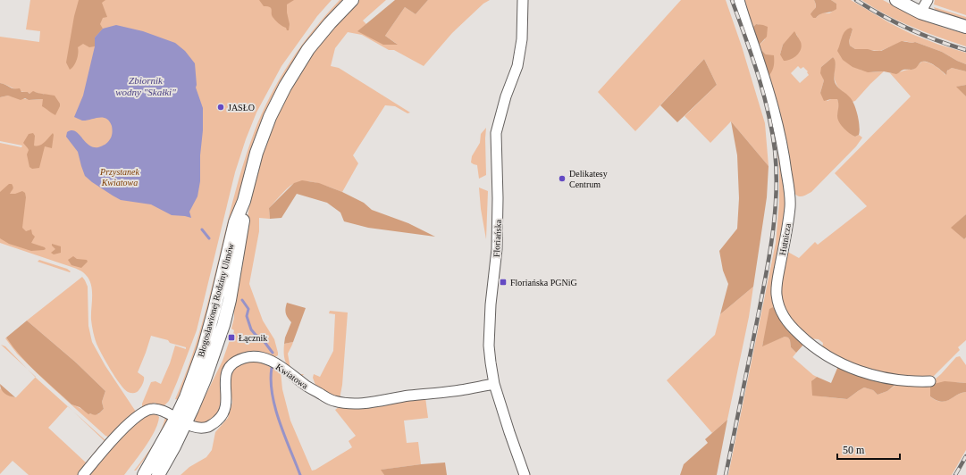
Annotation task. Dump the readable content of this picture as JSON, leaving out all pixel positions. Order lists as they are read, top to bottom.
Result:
{
  "streets": {
    "main road": ["Błogosławionej Rodziny Ulmów"],
    "street": ["Floriańska", "Hutnicza", "Kwiatowa"]
  },
  "crossings": [
    ["Floriańska", "Kwiatowa"],
    ["Błogosławionej Rodziny Ulmów", "Kwiatowa"]
  ],
  "water": ["Zbiornik wodny \"Skałki\""],
  "parks": ["Przystanek Kwiatowa"],
  "places": {
    "other": ["JASŁO", "Delikatesy Centrum"],
    "transit": ["Floriańska PGNiG", "Łącznik"]
  },
  "scale_bar": "50 m"
}
